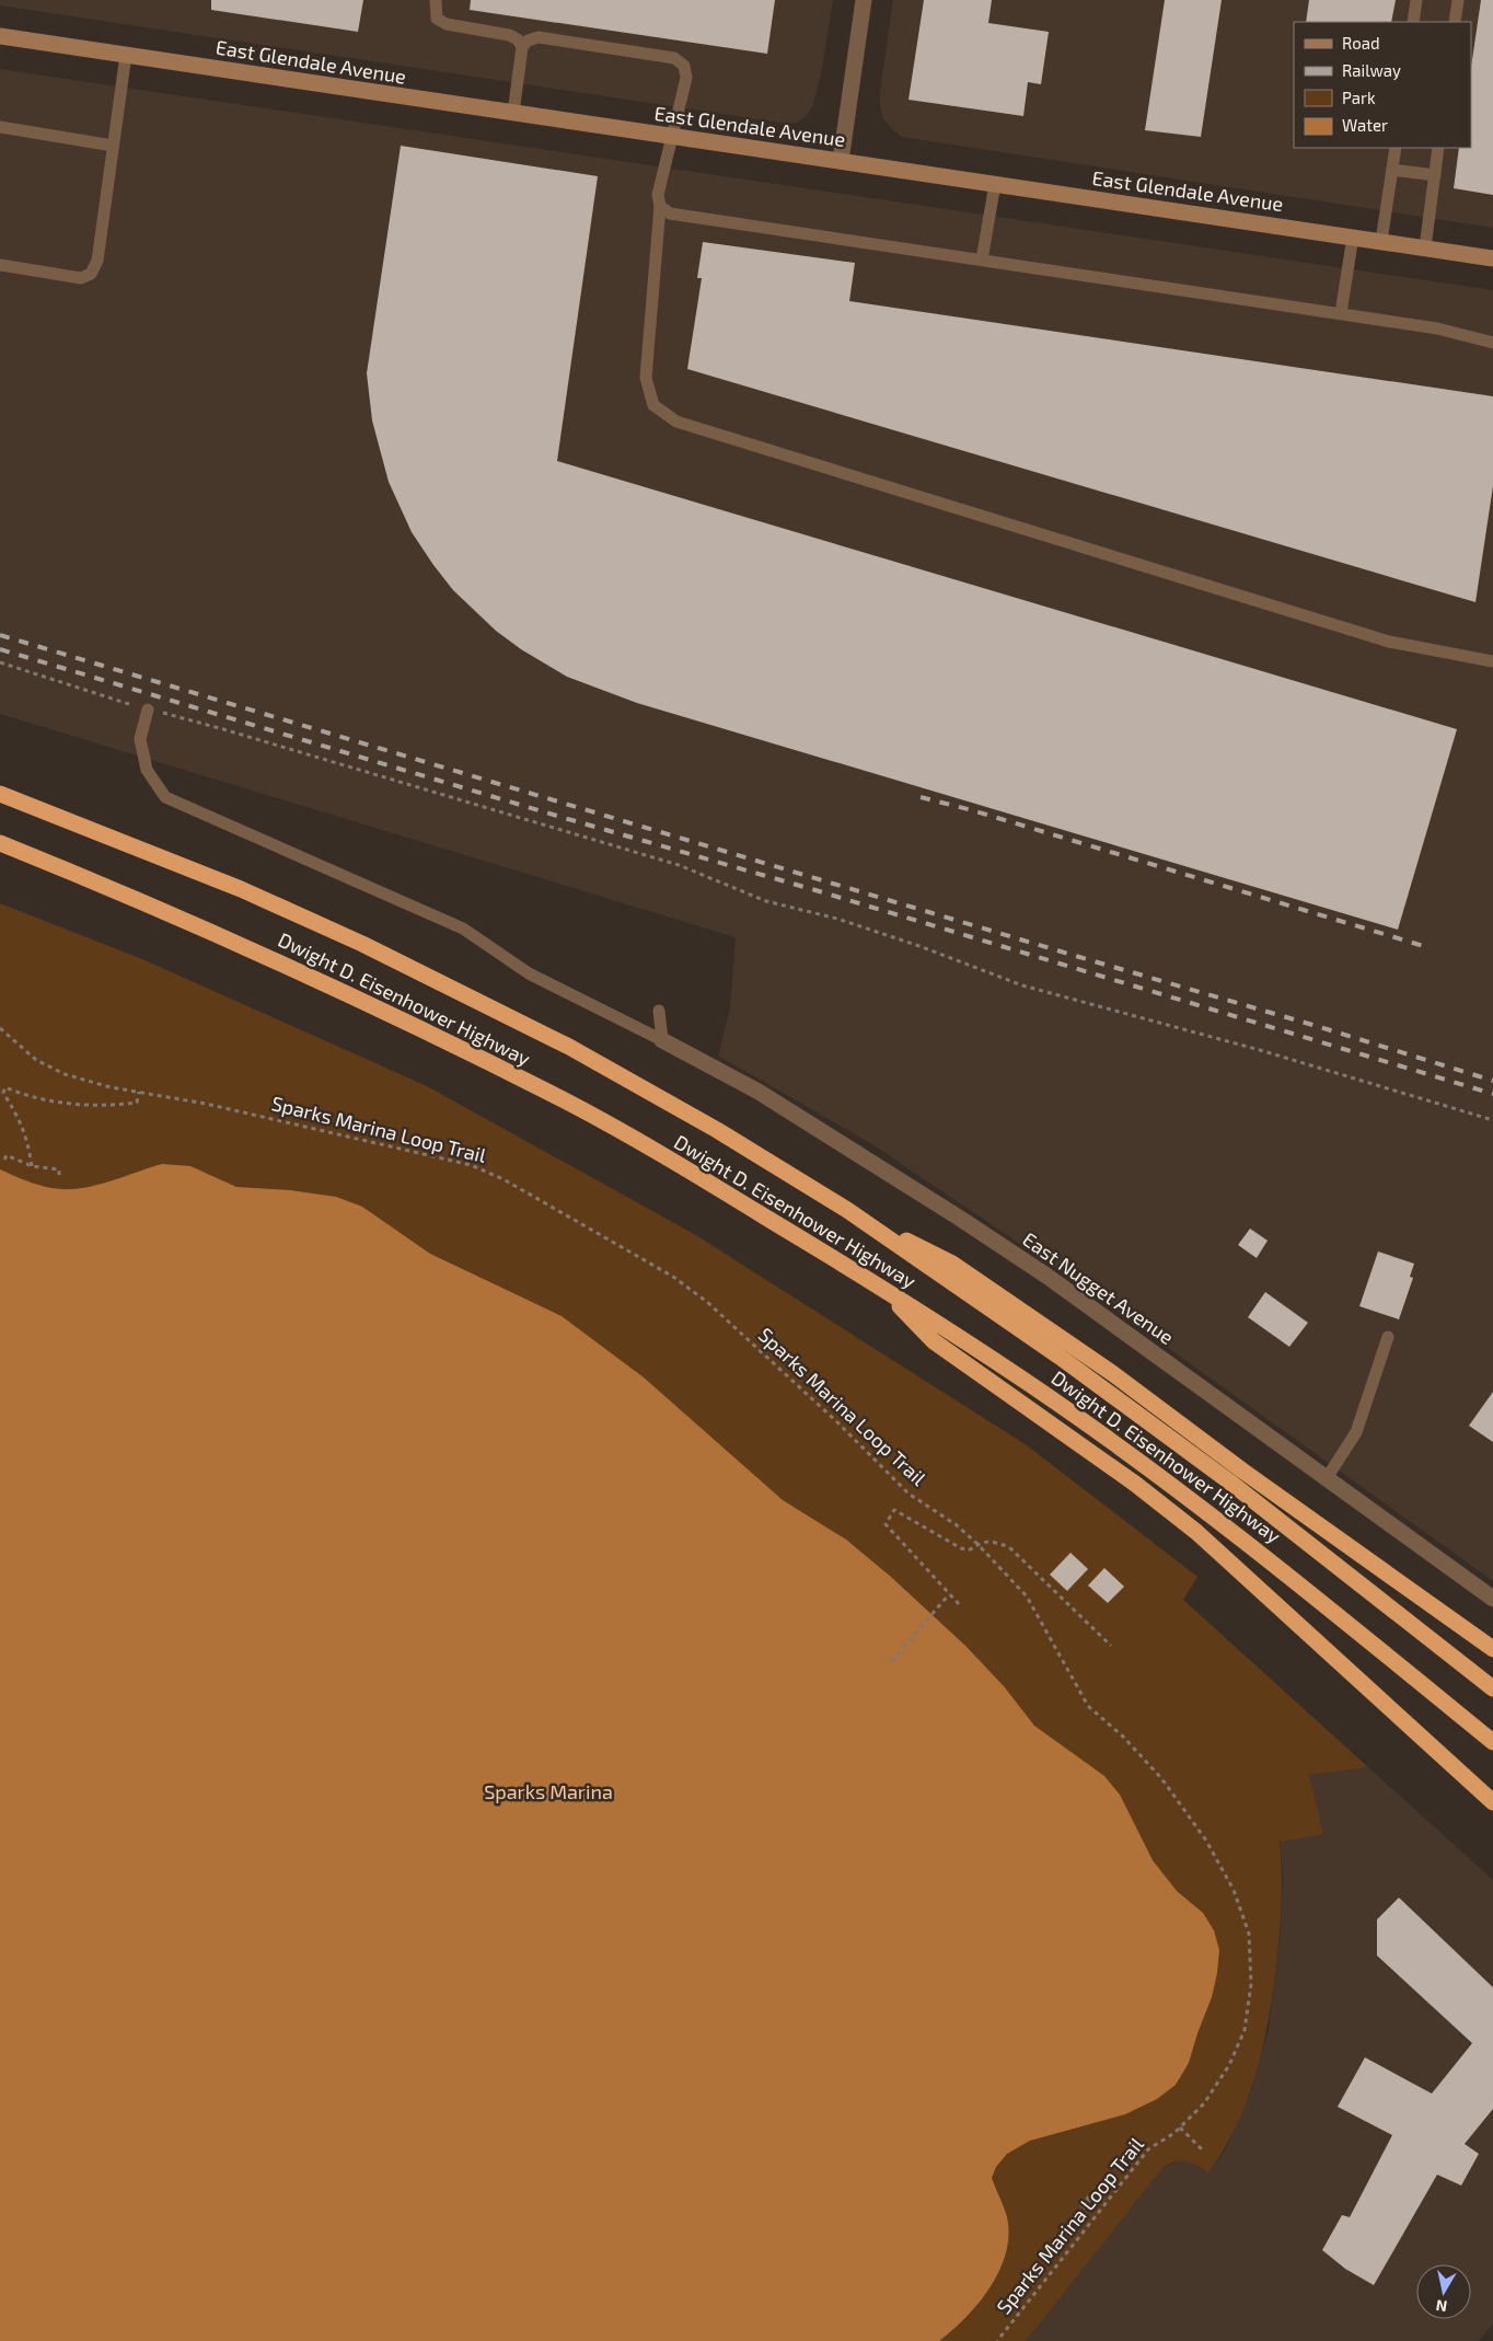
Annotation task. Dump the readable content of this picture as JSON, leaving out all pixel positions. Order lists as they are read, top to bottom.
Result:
{
  "streets": {
    "highway": ["Dwight D. Eisenhower Highway"],
    "street": ["East Glendale Avenue", "East Nugget Avenue"],
    "path": ["Sparks Marina Loop Trail"]
  },
  "parks": ["Sparks Marina"],
  "legend": [
    "Road",
    "Railway",
    "Park",
    "Water"
  ],
  "north": "bottom"
}
